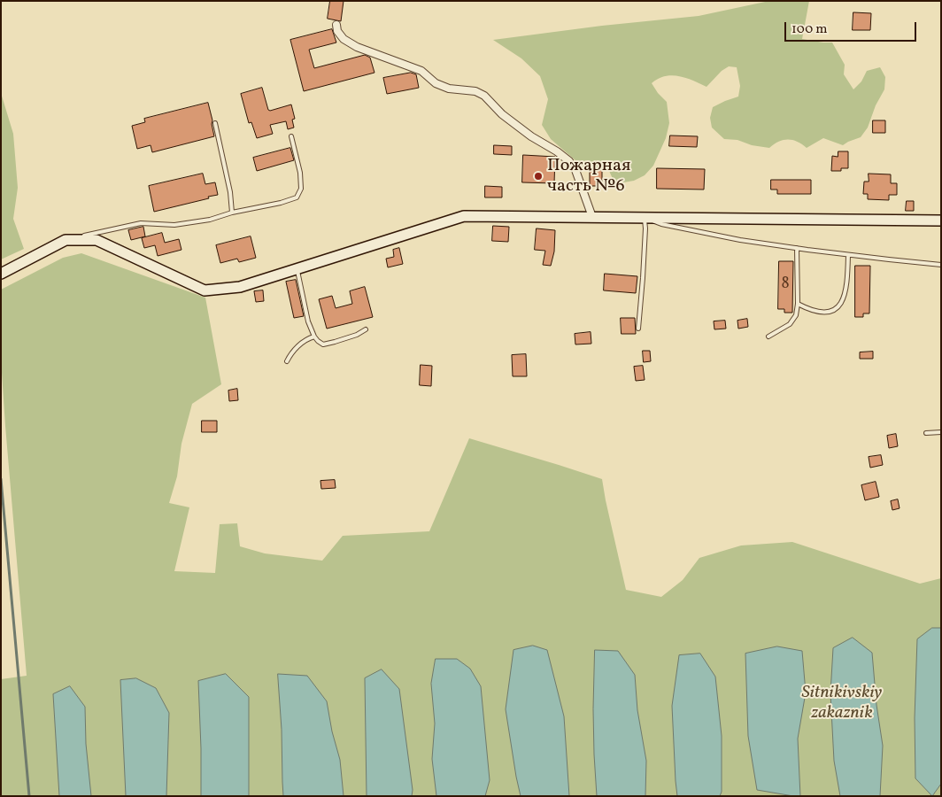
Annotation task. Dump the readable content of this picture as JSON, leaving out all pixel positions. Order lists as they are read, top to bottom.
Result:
{
  "parks": ["Sitnikivskiy zakaznik"],
  "places": ["Пожарная часть №6"],
  "house_numbers": ["8"],
  "scale_bar": "100 m"
}
